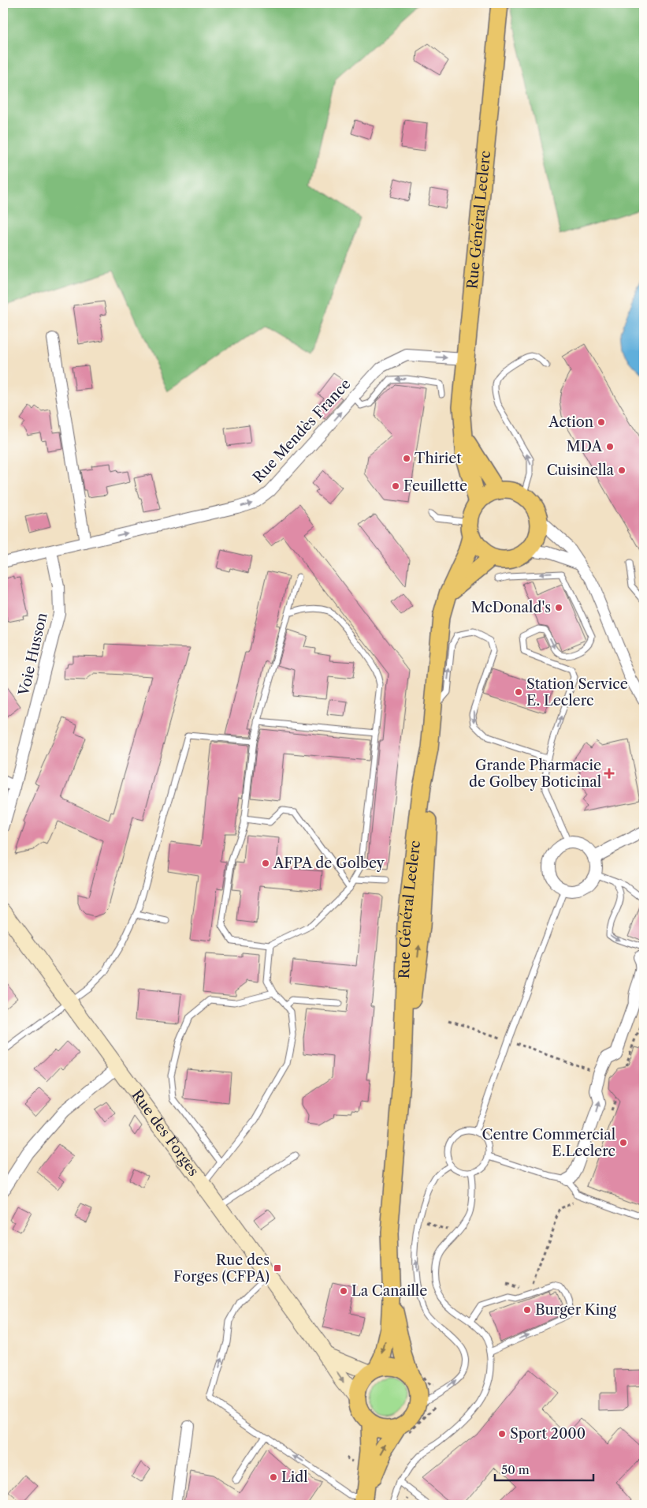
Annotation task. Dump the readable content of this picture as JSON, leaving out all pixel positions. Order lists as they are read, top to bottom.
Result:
{
  "streets": {
    "main road": ["Rue Général Leclerc", "Rue des Forges"],
    "street": ["Rue Mendès France", "Voie Husson"]
  },
  "crossings": [
    ["Rue Général Leclerc", "Rue Mendès France"],
    ["Rue Général Leclerc", "Rue des Forges"],
    ["Rue Mendès France", "Voie Husson"]
  ],
  "one_way": ["Rue Mendès France"],
  "places": {
    "other": [
      "Action",
      "MDA",
      "Thiriet",
      "Cuisinella",
      "Feuillette",
      "McDonald's",
      "Station Service E. Leclerc",
      "AFPA de Golbey",
      "Centre Commercial E.Leclerc",
      "La Canaille",
      "Burger King",
      "Sport 2000",
      "Lidl"
    ],
    "health": ["Grande Pharmacie de Golbey Boticinal"],
    "transit": ["Rue des Forges (CFPA)"]
  },
  "scale_bar": "50 m"
}
